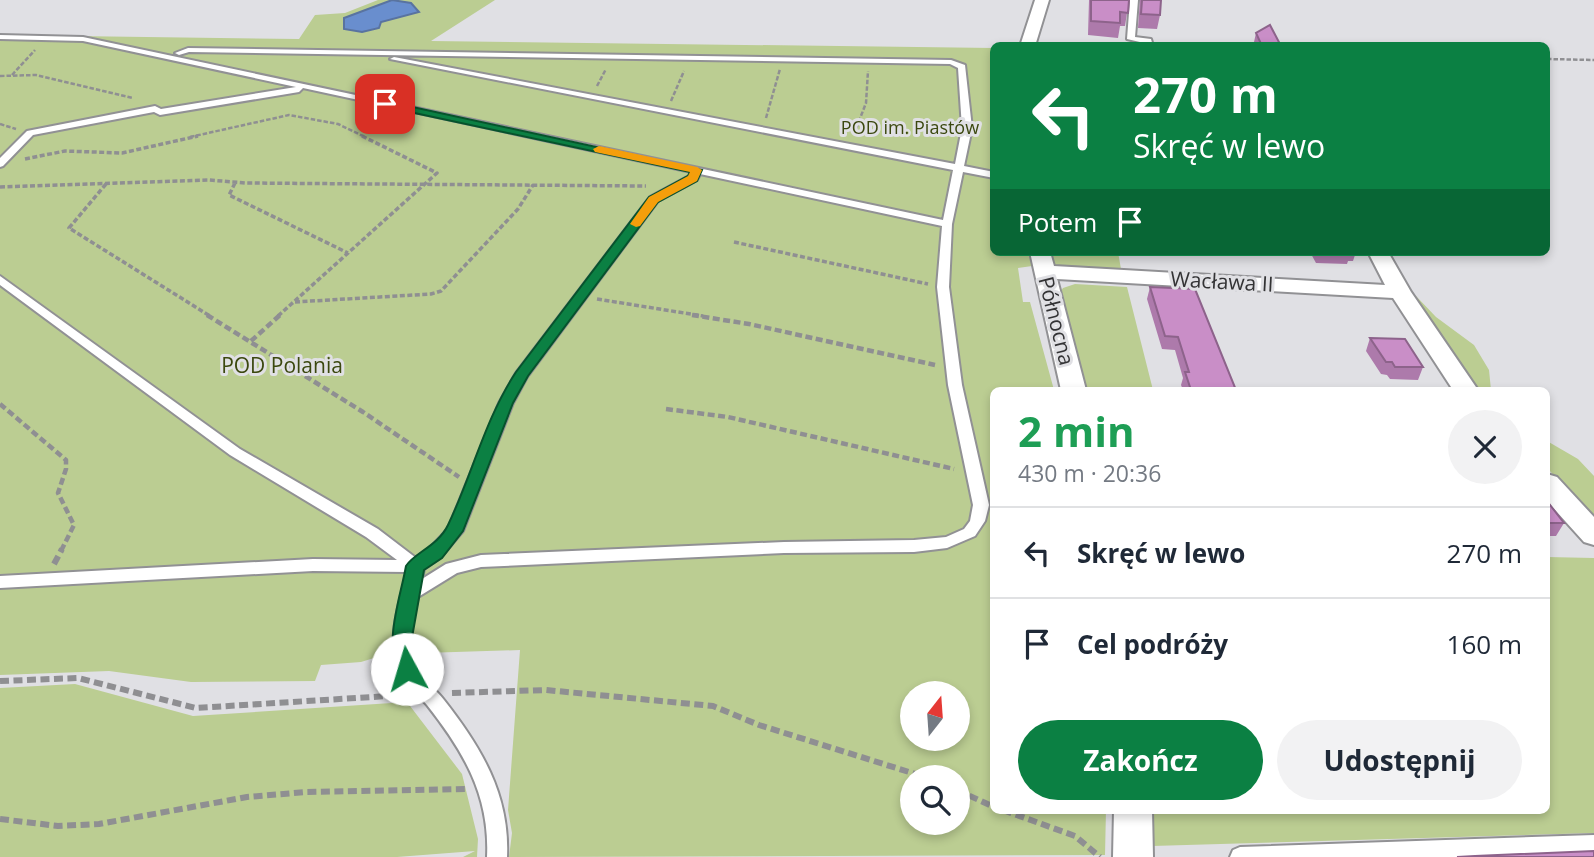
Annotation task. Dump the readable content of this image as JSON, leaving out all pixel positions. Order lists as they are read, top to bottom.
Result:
{
  "streets": {
    "street": ["Wacława II", "Północna"]
  },
  "crossings": [
    ["Wacława II", "Północna"]
  ],
  "parks": ["POD im. Piastów", "POD Polania"],
  "north": "top",
  "page": {
    "turn": ["270 m", "Skręć w lewo"],
    "then": "Potem",
    "heading": ["2 min", "430 m · 20:36"],
    "list": [
      {
        "name": "Skręć w lewo",
        "value": "270 m"
      },
      {
        "name": "Cel podróży",
        "value": "160 m"
      }
    ],
    "buttons": ["Zakończ", "Udostępnij"]
  }
}
